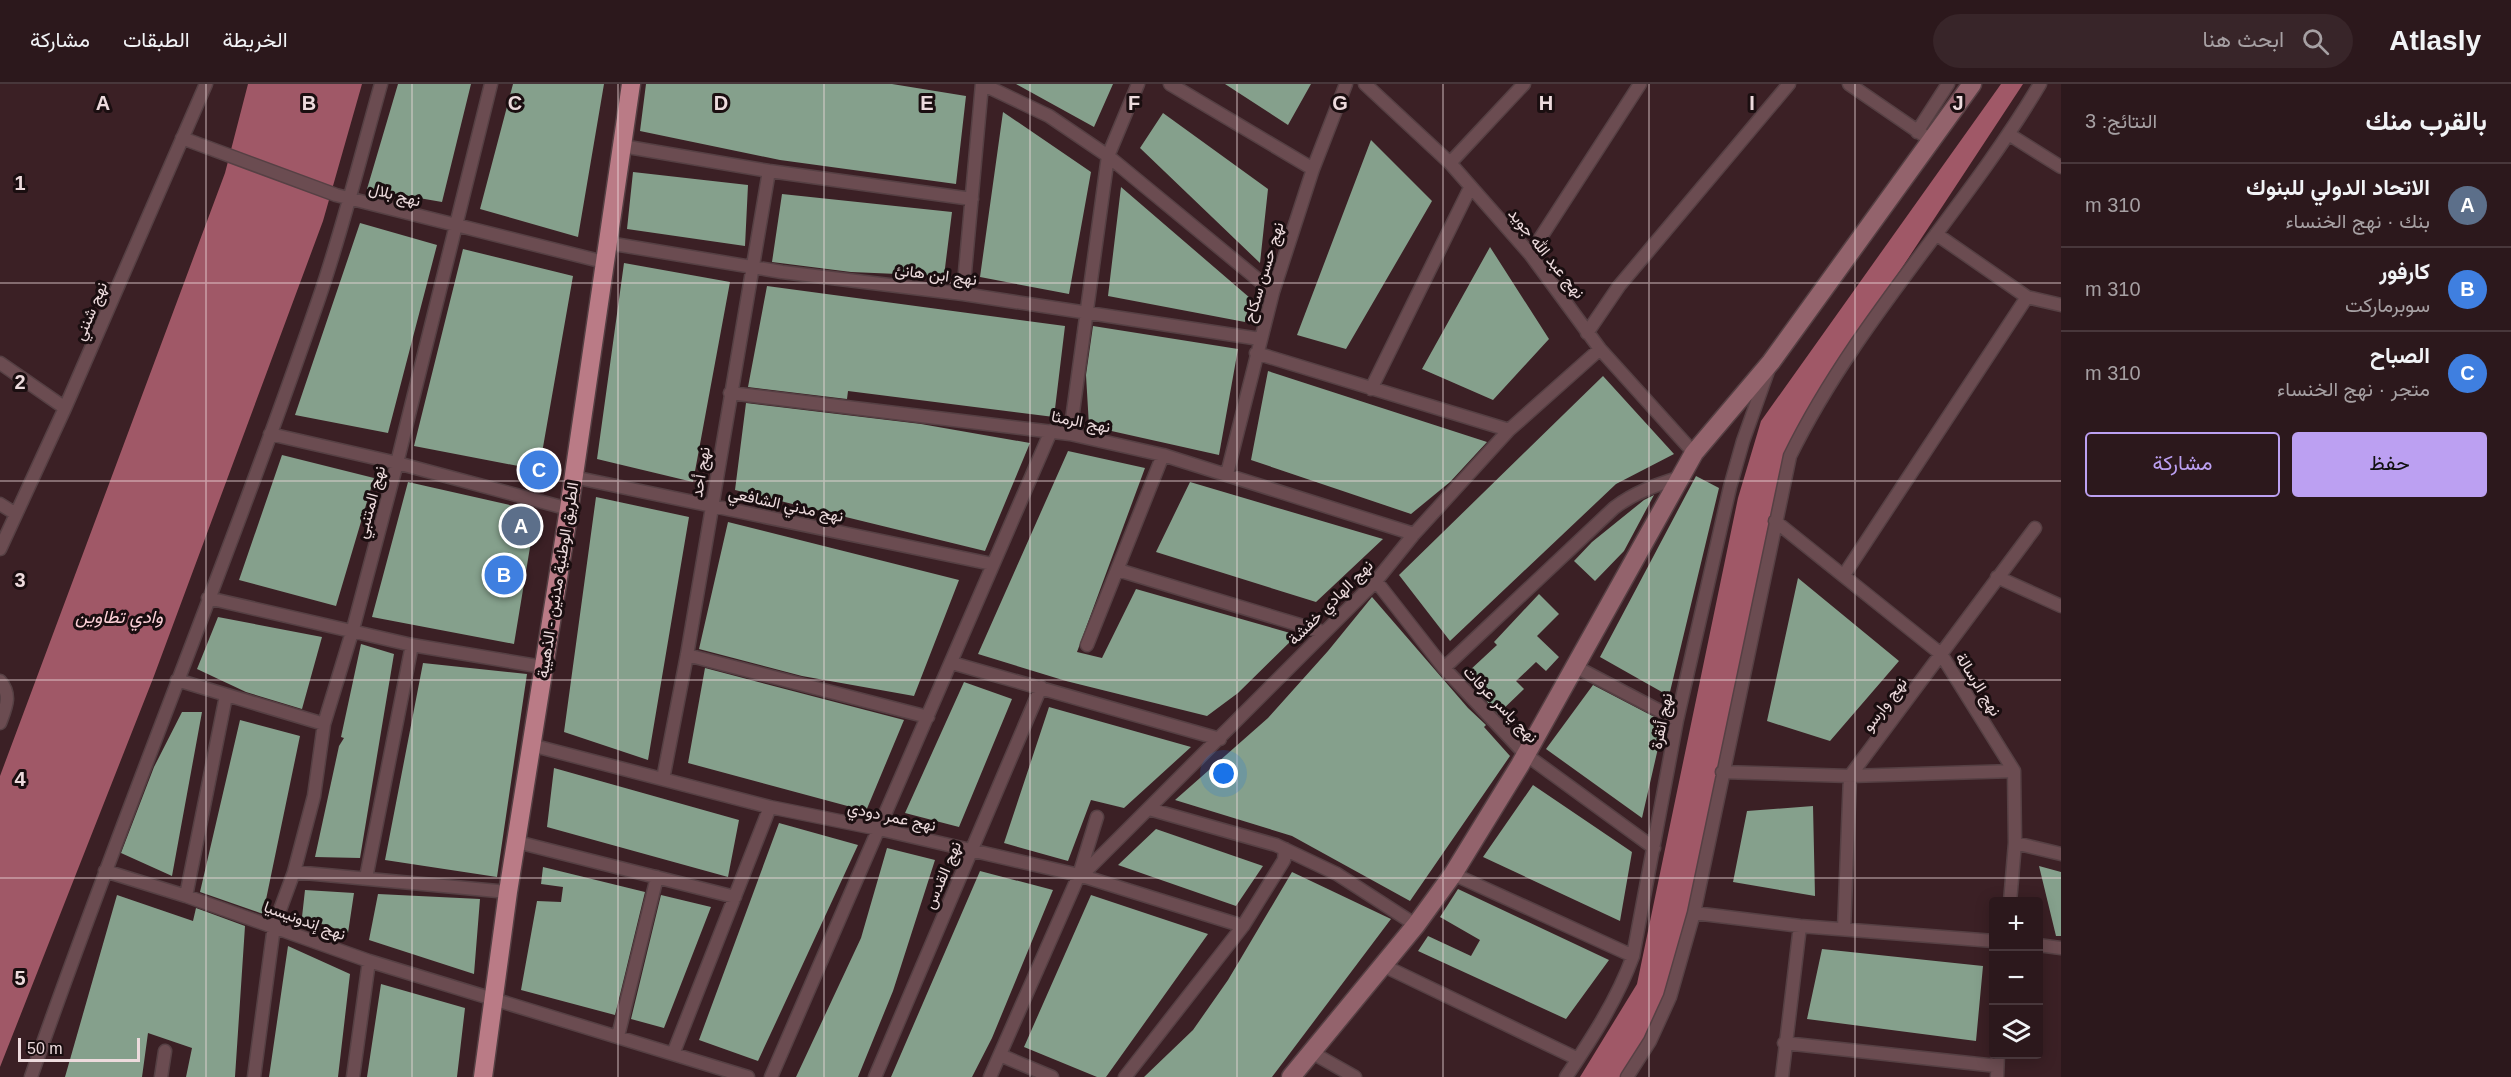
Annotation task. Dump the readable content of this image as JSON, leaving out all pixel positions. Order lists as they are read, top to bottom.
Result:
{
  "streets": {
    "main road": ["الطريق الوطنية مدنين - الذهيبة"],
    "street": [
      "نهج بلال",
      "نهج عبد الله جويد",
      "نهج حسن سكاح",
      "نهج ابن هانئ",
      "نهج شنني",
      "نهج الرمثا",
      "نهج أحد",
      "نهج المتنبي",
      "نهج مدني الشافعي",
      "نهج الهادي خفشة",
      "نهج الرسالة",
      "نهج ياسر عرفات",
      "نهج وارسو",
      "نهج أنقرة",
      "نهج عمر دودي",
      "نهج القدس",
      "نهج إندونيسيا"
    ]
  },
  "crossings": [
    ["نهج بلال", "نهج شنني"],
    ["نهج بلال", "نهج المتنبي"],
    ["نهج بلال", "الطريق الوطنية مدنين - الذهيبة"],
    ["نهج عبد الله جويد", "نهج الهادي خفشة"],
    ["نهج حسن سكاح", "نهج ابن هانئ"],
    ["نهج حسن سكاح", "نهج الرمثا"],
    ["نهج ابن هانئ", "نهج أحد"],
    ["نهج ابن هانئ", "الطريق الوطنية مدنين - الذهيبة"],
    ["نهج الرمثا", "نهج أحد"],
    ["نهج الرمثا", "نهج الهادي خفشة"],
    ["نهج أحد", "نهج مدني الشافعي"],
    ["نهج أحد", "نهج عمر دودي"],
    ["نهج المتنبي", "نهج إندونيسيا"],
    ["نهج مدني الشافعي", "الطريق الوطنية مدنين - الذهيبة"],
    ["الطريق الوطنية مدنين - الذهيبة", "نهج عمر دودي"],
    ["الطريق الوطنية مدنين - الذهيبة", "نهج إندونيسيا"],
    ["نهج الهادي خفشة", "نهج ياسر عرفات"],
    ["نهج الهادي خفشة", "نهج عمر دودي"],
    ["نهج الرسالة", "نهج وارسو"],
    ["نهج ياسر عرفات", "نهج أنقرة"],
    ["نهج عمر دودي", "نهج القدس"]
  ],
  "water": ["وادي تطاوين"],
  "scale_bar": "50 m",
  "page": {
    "header": "Atlasly",
    "search": "ابحث هنا",
    "nav": ["الخريطة", "الطبقات", "مشاركة"],
    "heading": ["بالقرب منك", "النتائج: 3"],
    "list": [
      {
        "mark": "A",
        "name": "الاتحاد الدولي للبنوك",
        "note": "بنك · نهج الخنساء",
        "value": "310 m"
      },
      {
        "mark": "B",
        "name": "كارفور",
        "note": "سوبرماركت",
        "value": "310 m"
      },
      {
        "mark": "C",
        "name": "الصباح",
        "note": "متجر · نهج الخنساء",
        "value": "310 m"
      }
    ],
    "buttons": ["حفظ", "مشاركة"],
    "pins": ["C", "A", "B"],
    "map_buttons": ["+", "−"],
    "scale": "50 m"
  },
  "grid": {
    "columns": [
      "A",
      "B",
      "C",
      "D",
      "E",
      "F",
      "G",
      "H",
      "I",
      "J"
    ],
    "rows": [
      "1",
      "2",
      "3",
      "4",
      "5"
    ]
  }
}
